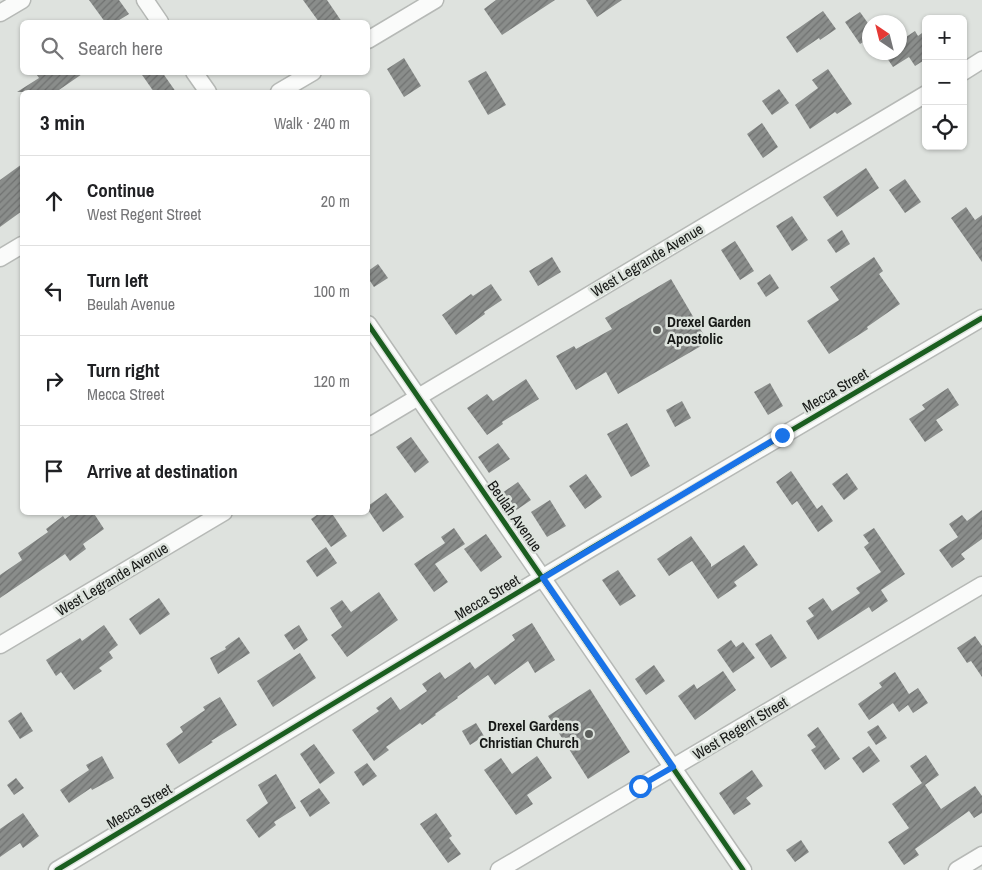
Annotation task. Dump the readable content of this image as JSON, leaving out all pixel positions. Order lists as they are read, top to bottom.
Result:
{
  "streets": {
    "street": [
      "West Legrande Avenue",
      "Mecca Street",
      "Beulah Avenue",
      "West Regent Street"
    ]
  },
  "crossings": [
    ["West Legrande Avenue", "Beulah Avenue"],
    ["Mecca Street", "Beulah Avenue"],
    ["Beulah Avenue", "West Regent Street"]
  ],
  "places": ["Drexel Garden Apostolic", "Drexel Gardens Christian Church"],
  "north": "top left",
  "page": {
    "map_buttons": ["+", "−"],
    "search": "Search here",
    "heading": ["3 min", "Walk · 240 m"],
    "list": [
      ["Continue", "West Regent Street", "20 m"],
      ["Turn left", "Beulah Avenue", "100 m"],
      ["Turn right", "Mecca Street", "120 m"],
      "Arrive at destination"
    ]
  }
}
